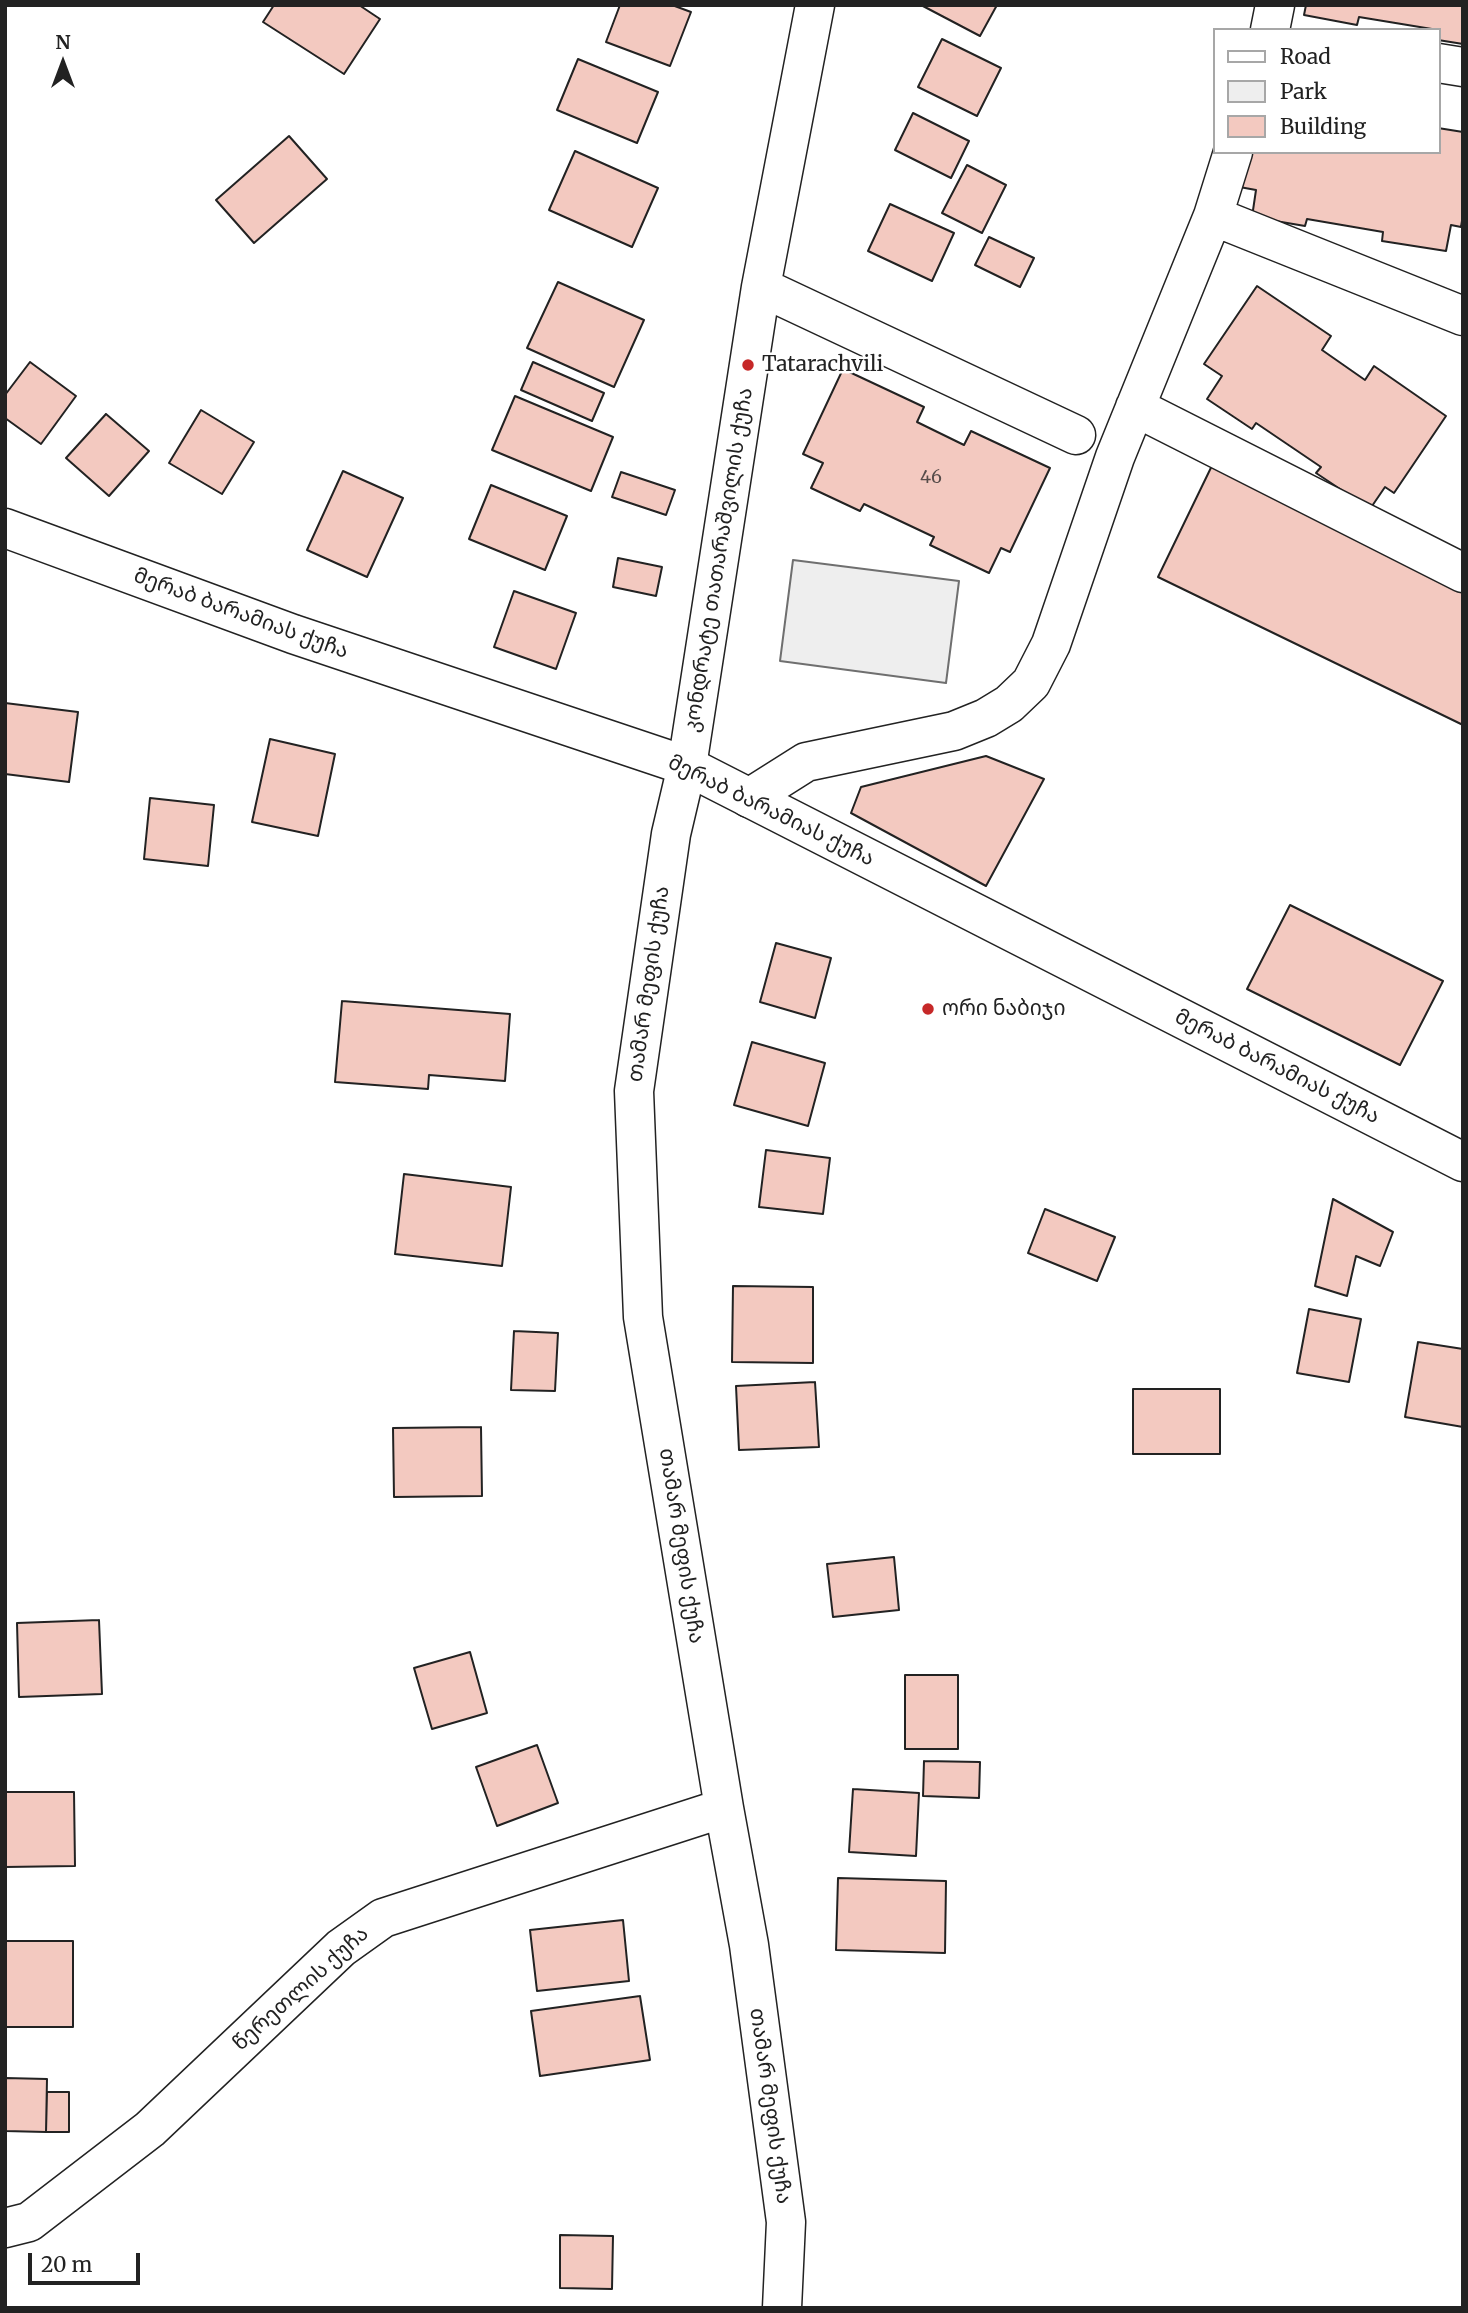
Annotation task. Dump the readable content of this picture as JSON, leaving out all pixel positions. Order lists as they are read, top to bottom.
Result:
{
  "streets": {
    "street": [
      "კონდრატე თათარაშვილის ქუჩა",
      "მერაბ ბარამიას ქუჩა",
      "თამარ მეფის ქუჩა",
      "წერეთლის ქუჩა"
    ]
  },
  "crossings": [
    ["კონდრატე თათარაშვილის ქუჩა", "მერაბ ბარამიას ქუჩა"],
    ["კონდრატე თათარაშვილის ქუჩა", "თამარ მეფის ქუჩა"],
    ["მერაბ ბარამიას ქუჩა", "თამარ მეფის ქუჩა"],
    ["თამარ მეფის ქუჩა", "წერეთლის ქუჩა"]
  ],
  "places": ["Tatarachvili", "ორი ნაბიჯი"],
  "house_numbers": ["46"],
  "legend": ["Road", "Park", "Building"],
  "scale_bar": "20 m",
  "north": "top"
}
